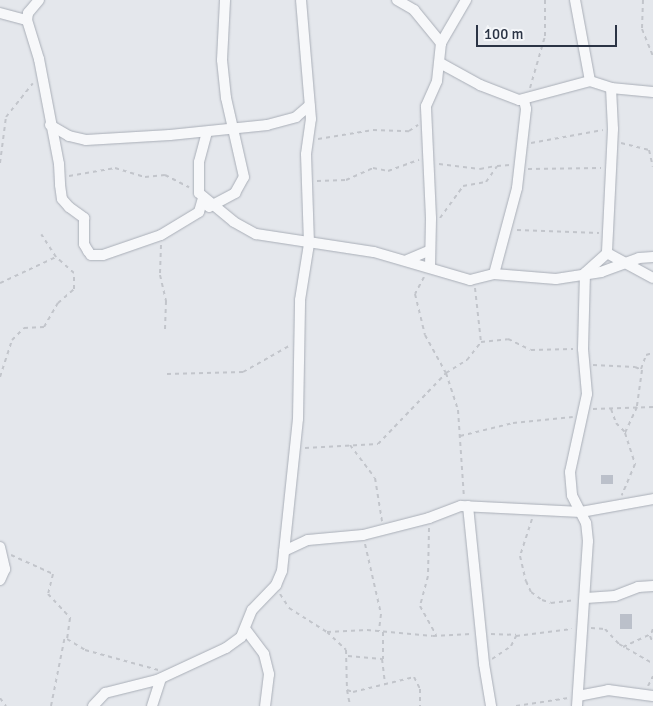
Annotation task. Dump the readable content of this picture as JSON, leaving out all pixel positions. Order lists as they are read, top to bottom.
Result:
{
  "scale_bar": "100 m"
}
